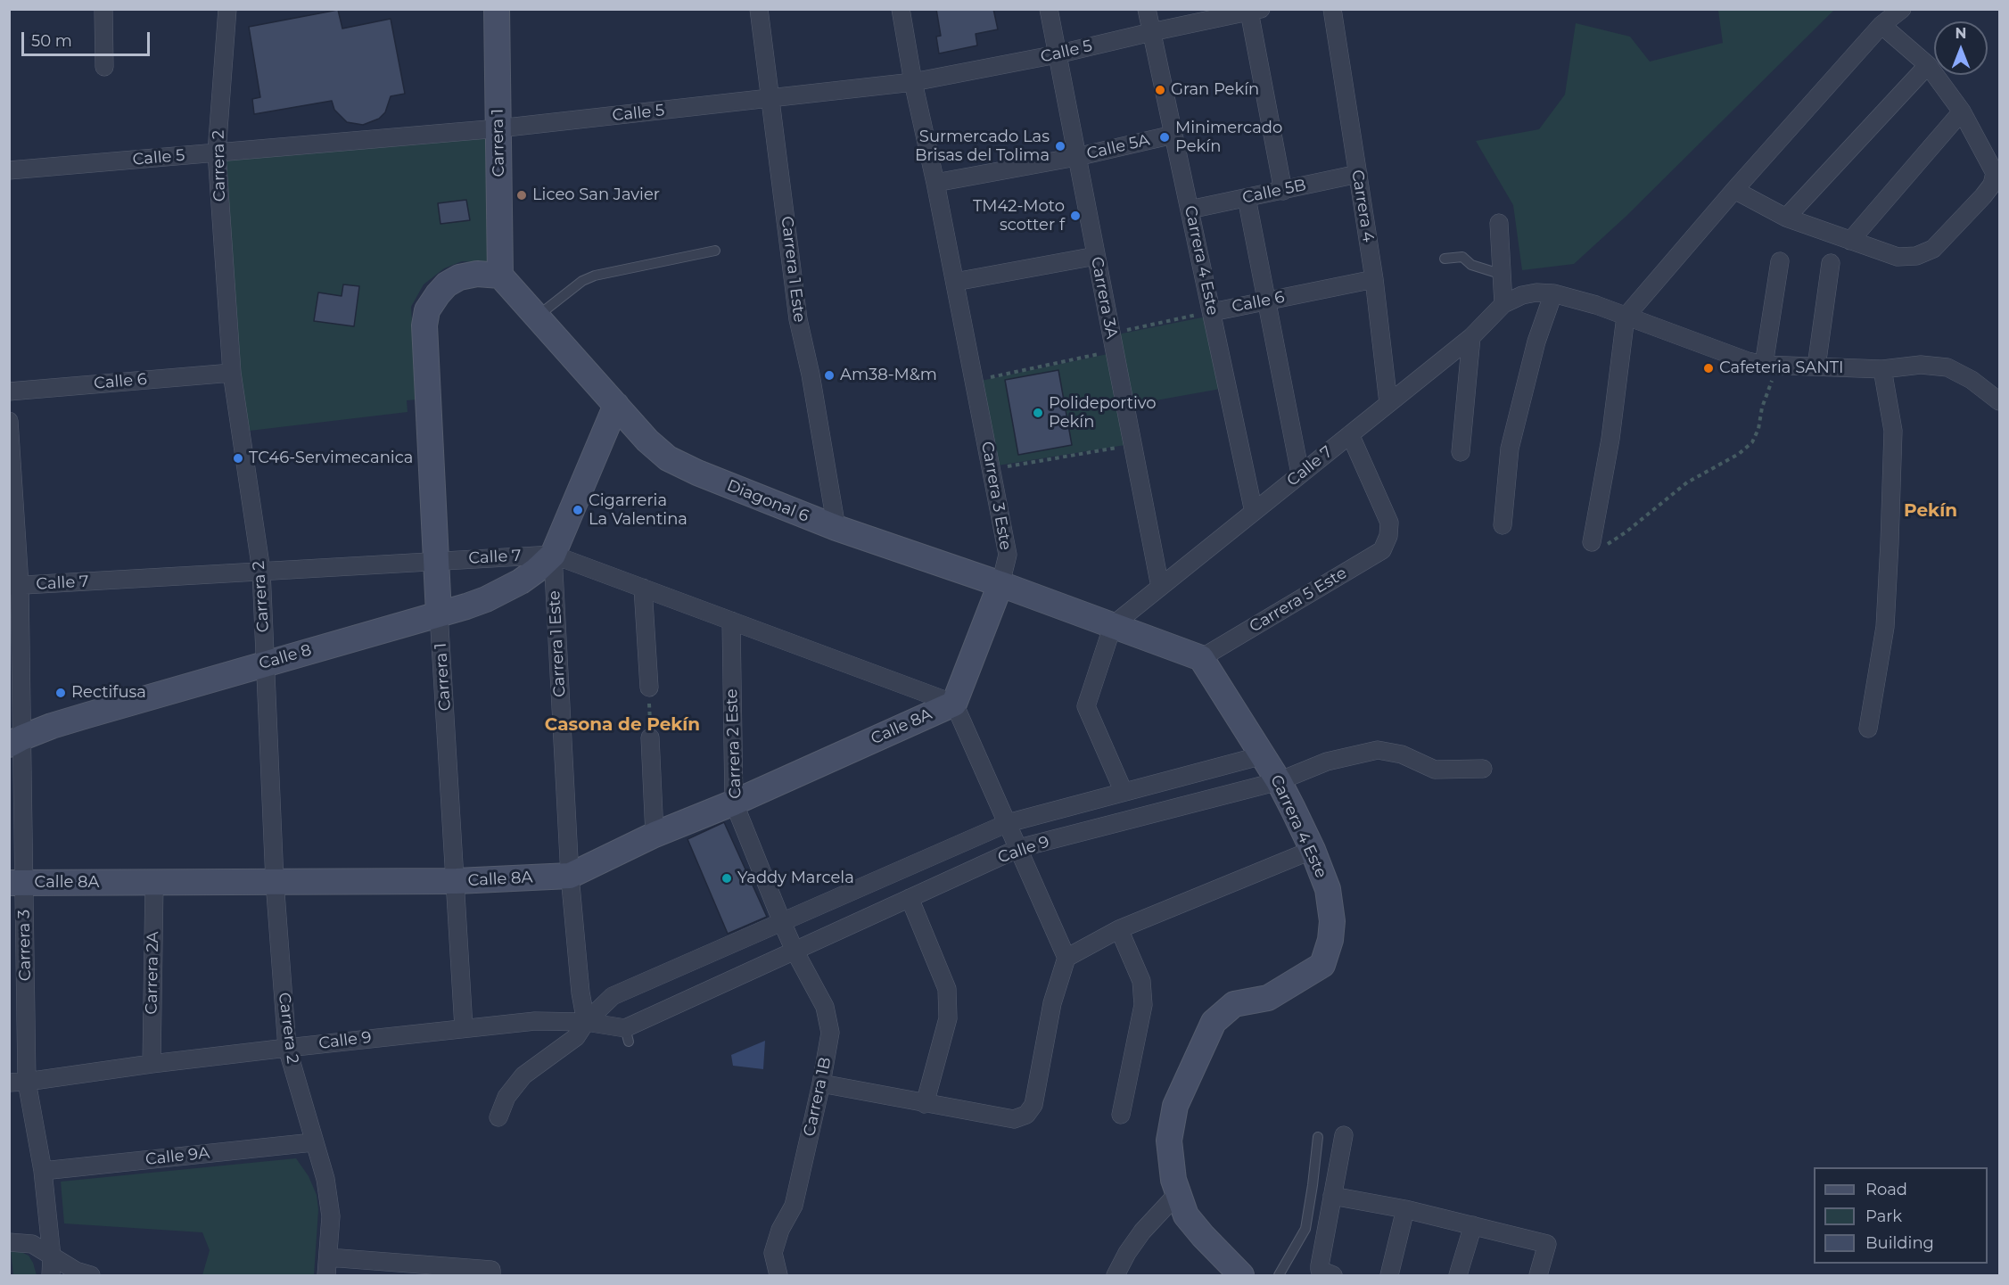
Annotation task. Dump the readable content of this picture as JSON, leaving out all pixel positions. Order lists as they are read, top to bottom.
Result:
{
  "streets": {
    "main road": [
      "Carrera 1",
      "Carrera 4 Este",
      "Carrera 1 Este",
      "Carrera 3 Este",
      "Diagonal 6",
      "Calle 8",
      "Calle 8A"
    ],
    "street": [
      "Calle 5",
      "Calle 5A",
      "Carrera 2",
      "Calle 5B",
      "Carrera 4",
      "Carrera 3A",
      "Calle 6",
      "Calle 7",
      "Carrera 5 Este",
      "Carrera 2 Este",
      "Calle 9",
      "Carrera 3",
      "Carrera 2A",
      "Carrera 1B",
      "Calle 9A"
    ]
  },
  "crossings": [
    ["Calle 5", "Carrera 1"],
    ["Calle 5", "Carrera 2"],
    ["Calle 5", "Carrera 4 Este"],
    ["Calle 5", "Carrera 1 Este"],
    ["Calle 5", "Carrera 3A"],
    ["Calle 5", "Carrera 3 Este"],
    ["Carrera 1", "Calle 7"],
    ["Carrera 1", "Diagonal 6"],
    ["Carrera 1", "Calle 8"],
    ["Carrera 1", "Calle 8A"],
    ["Carrera 1", "Calle 9"],
    ["Calle 5A", "Carrera 4 Este"],
    ["Calle 5A", "Carrera 3A"],
    ["Calle 5A", "Carrera 3 Este"],
    ["Carrera 2", "Calle 6"],
    ["Carrera 2", "Calle 7"],
    ["Carrera 2", "Calle 8"],
    ["Carrera 2", "Calle 8A"],
    ["Carrera 2", "Calle 9"],
    ["Carrera 2", "Calle 9A"],
    ["Calle 5B", "Carrera 4"],
    ["Calle 5B", "Carrera 4 Este"],
    ["Carrera 4", "Calle 6"],
    ["Carrera 4", "Calle 7"],
    ["Carrera 4 Este", "Calle 6"],
    ["Carrera 4 Este", "Calle 7"],
    ["Carrera 4 Este", "Diagonal 6"],
    ["Carrera 4 Este", "Carrera 5 Este"],
    ["Carrera 4 Este", "Calle 9"],
    ["Carrera 1 Este", "Calle 7"],
    ["Carrera 1 Este", "Diagonal 6"],
    ["Carrera 1 Este", "Calle 8"],
    ["Carrera 1 Este", "Calle 8A"],
    ["Carrera 1 Este", "Calle 9"],
    ["Carrera 3A", "Calle 6"],
    ["Carrera 3A", "Calle 7"],
    ["Calle 7", "Carrera 3 Este"],
    ["Calle 7", "Diagonal 6"],
    ["Calle 7", "Carrera 5 Este"],
    ["Calle 7", "Calle 8"],
    ["Calle 7", "Calle 8A"],
    ["Calle 7", "Carrera 2 Este"],
    ["Calle 7", "Carrera 3"],
    ["Carrera 3 Este", "Diagonal 6"],
    ["Carrera 3 Este", "Calle 8A"],
    ["Diagonal 6", "Carrera 5 Este"],
    ["Calle 8", "Carrera 3"],
    ["Calle 8A", "Carrera 2 Este"],
    ["Calle 8A", "Carrera 3"],
    ["Calle 8A", "Carrera 2A"],
    ["Carrera 2 Este", "Calle 9"],
    ["Carrera 2 Este", "Carrera 1B"],
    ["Calle 9", "Carrera 3"],
    ["Calle 9", "Carrera 2A"],
    ["Calle 9", "Carrera 1B"],
    ["Carrera 3", "Calle 9A"]
  ],
  "districts": ["Pekín", "Casona de Pekín"],
  "places": [
    "Gran Pekín",
    "Minimercado Pekín",
    "Surmercado Las Brisas del Tolima",
    "Liceo San Javier",
    "TM42-Moto scotter f",
    "Cafeteria SANTI",
    "Am38-M&m",
    "Polideportivo Pekín",
    "TC46-Servimecanica",
    "Cigarreria La Valentina",
    "Rectifusa",
    "Yaddy Marcela"
  ],
  "legend": ["Road", "Park", "Building"],
  "scale_bar": "50 m",
  "north": "top"
}
